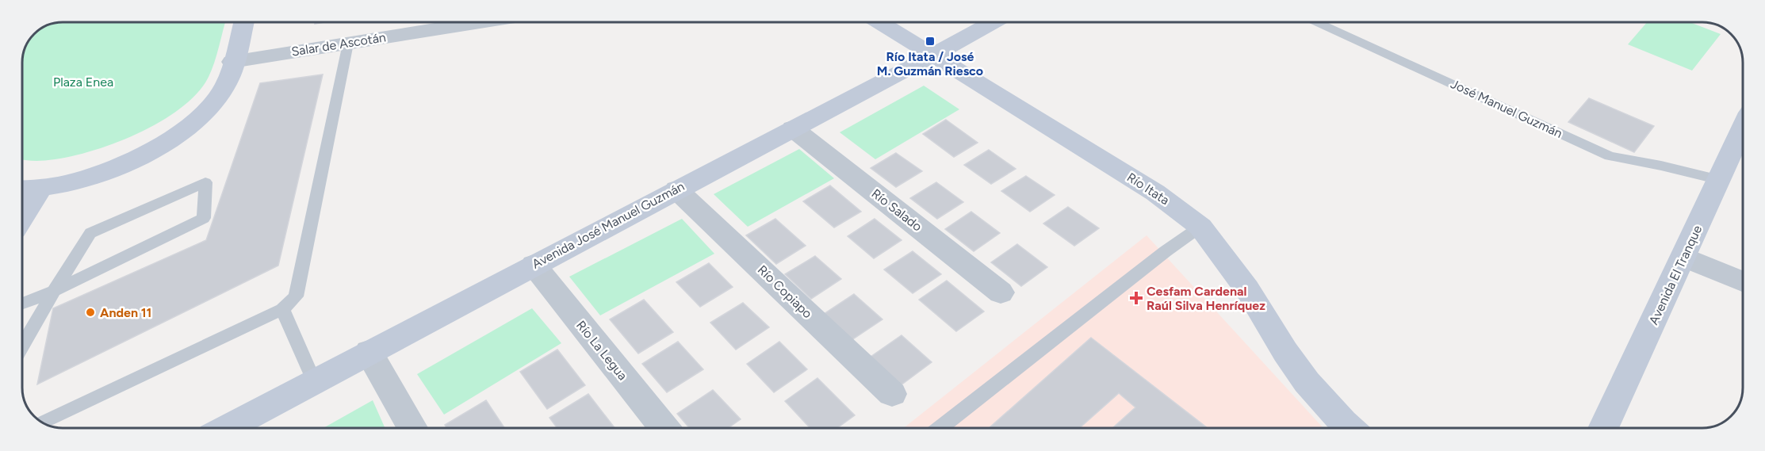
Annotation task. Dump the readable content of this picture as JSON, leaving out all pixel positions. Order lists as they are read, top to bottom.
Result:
{
  "streets": {
    "street": [
      "Salar de Ascotán",
      "Río Itata",
      "Río Salado",
      "Avenida José Manuel Guzmán",
      "Avenida El Tranque",
      "Río Copiapo",
      "Río La Legua"
    ],
    "lane": ["José Manuel Guzmán"]
  },
  "crossings": [
    ["José Manuel Guzmán", "Avenida El Tranque"],
    ["Río Itata", "Avenida José Manuel Guzmán"],
    ["Río Salado", "Avenida José Manuel Guzmán"],
    ["Avenida José Manuel Guzmán", "Río Copiapo"],
    ["Avenida José Manuel Guzmán", "Río La Legua"]
  ],
  "parks": ["Plaza Enea"],
  "places": {
    "transit": ["Río Itata / José M. Guzmán Riesco"],
    "health": ["Cesfam Cardenal Raúl Silva Henríquez"],
    "other": ["Anden 11"]
  }
}
